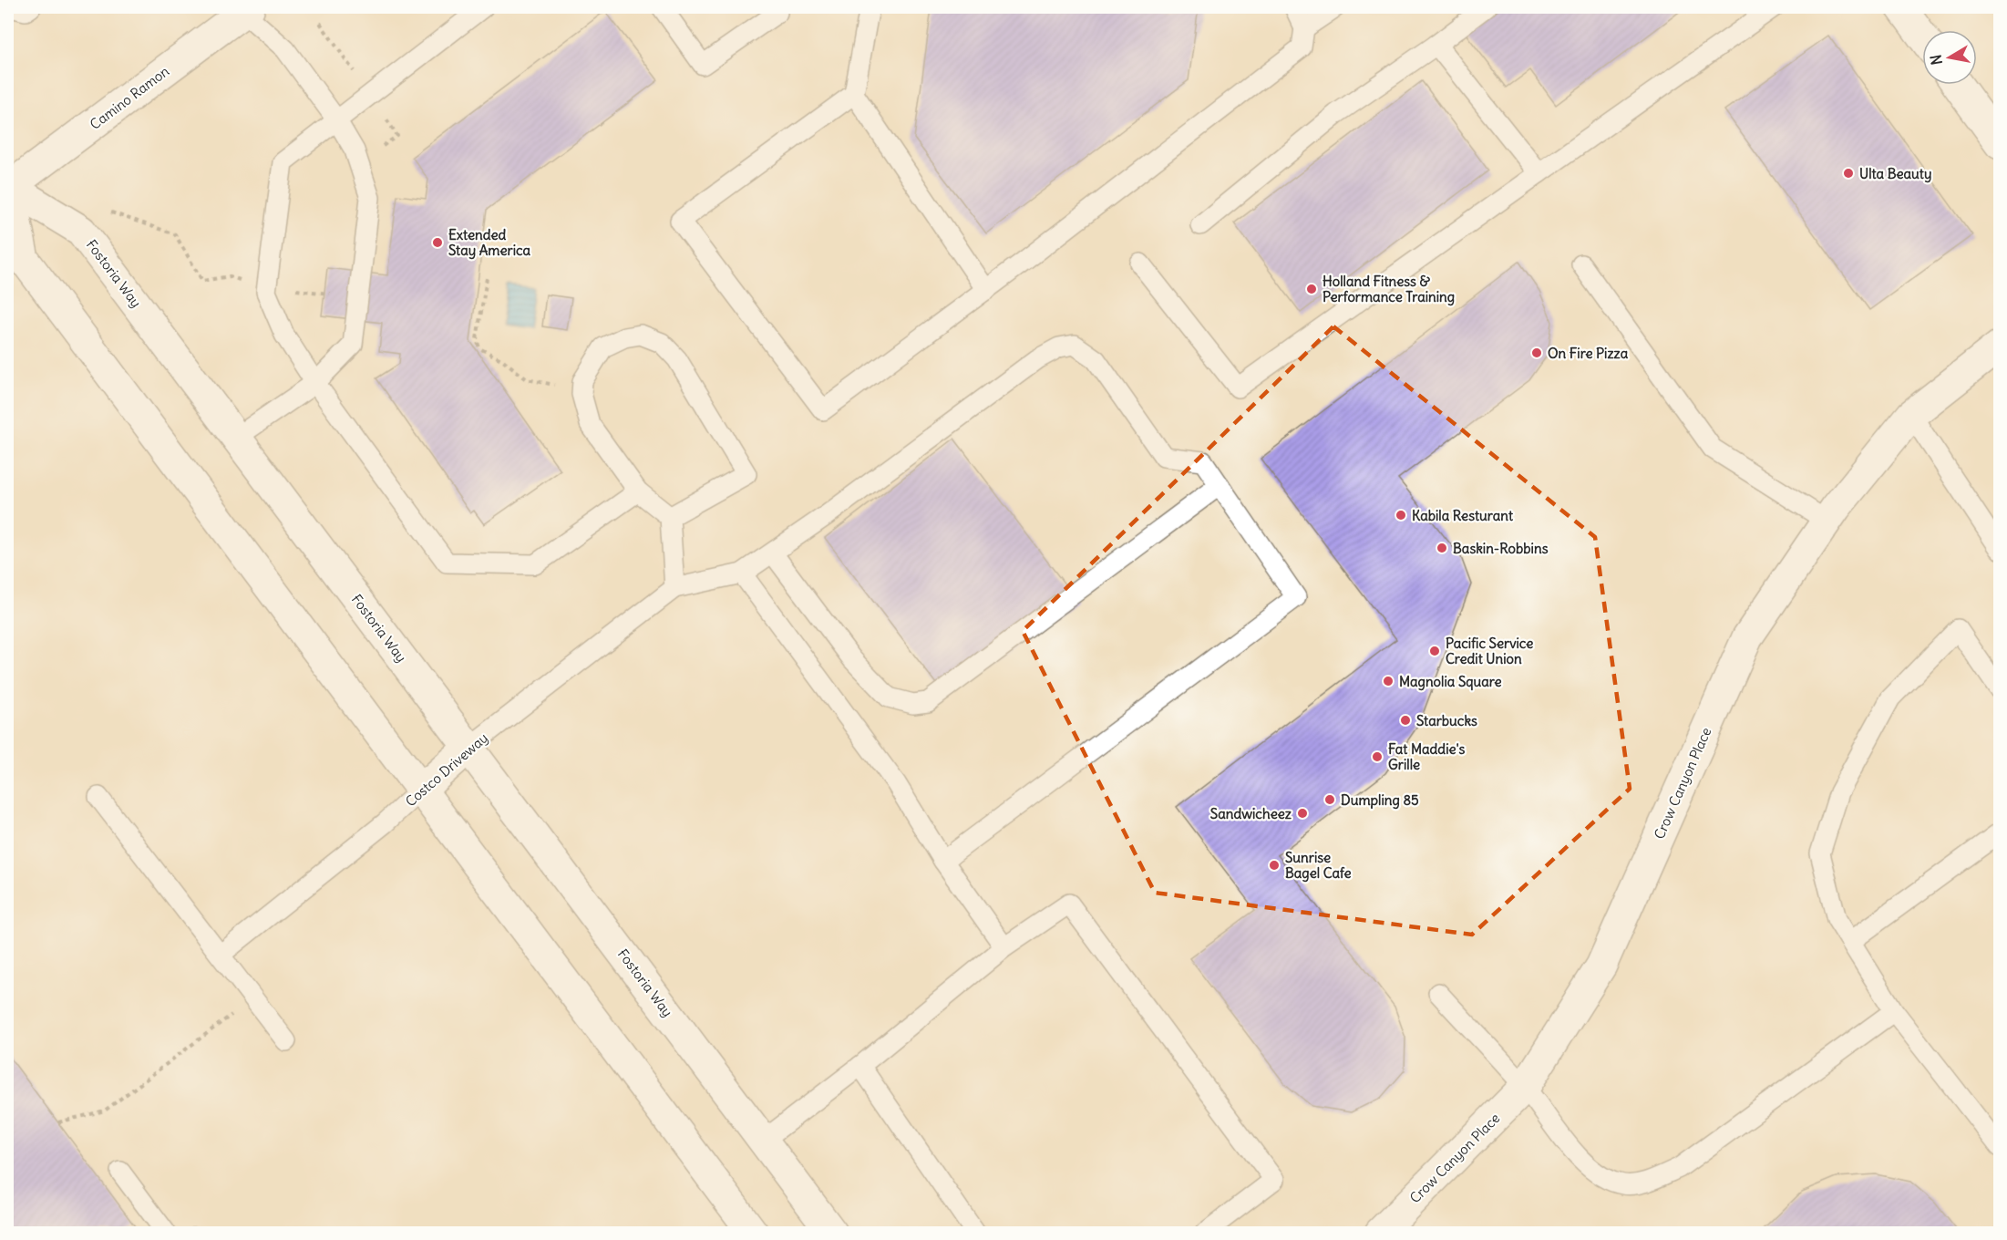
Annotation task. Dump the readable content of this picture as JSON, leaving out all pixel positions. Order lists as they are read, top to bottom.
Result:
{
  "streets": {
    "street": [
      "Camino Ramon",
      "Fostoria Way",
      "Costco Driveway",
      "Crow Canyon Place"
    ]
  },
  "crossings": [
    ["Camino Ramon", "Fostoria Way"],
    ["Fostoria Way", "Costco Driveway"]
  ],
  "places": [
    "Ulta Beauty",
    "Extended Stay America",
    "Holland Fitness & Performance Training",
    "On Fire Pizza",
    "Kabila Resturant",
    "Baskin-Robbins",
    "Pacific Service Credit Union",
    "Magnolia Square",
    "Starbucks",
    "Fat Maddie's Grille",
    "Dumpling 85",
    "Sandwicheez",
    "Sunrise Bagel Cafe"
  ],
  "north": "left"
}
